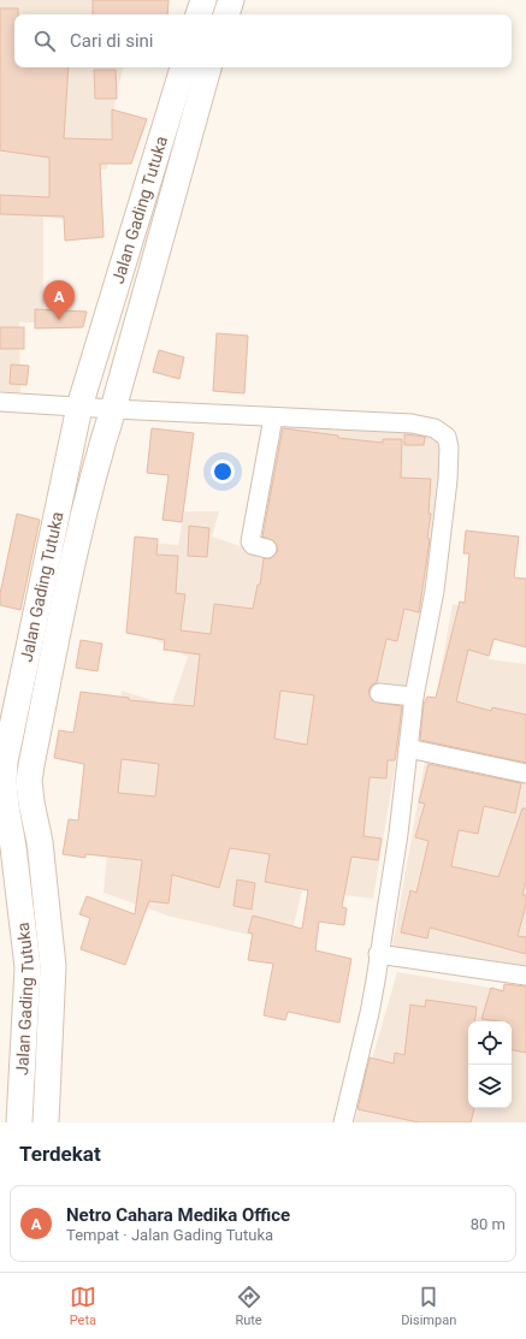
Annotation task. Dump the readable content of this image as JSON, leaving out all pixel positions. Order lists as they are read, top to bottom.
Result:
{
  "streets": {
    "main road": ["Jalan Gading Tutuka"]
  },
  "page": {
    "search": "Cari di sini",
    "pins": "A",
    "heading": "Terdekat",
    "list": [
      {
        "mark": "A",
        "name": "Netro Cahara Medika Office",
        "note": "Tempat · Jalan Gading Tutuka",
        "value": "80 m"
      }
    ],
    "nav": ["Peta", "Rute", "Disimpan"]
  }
}
